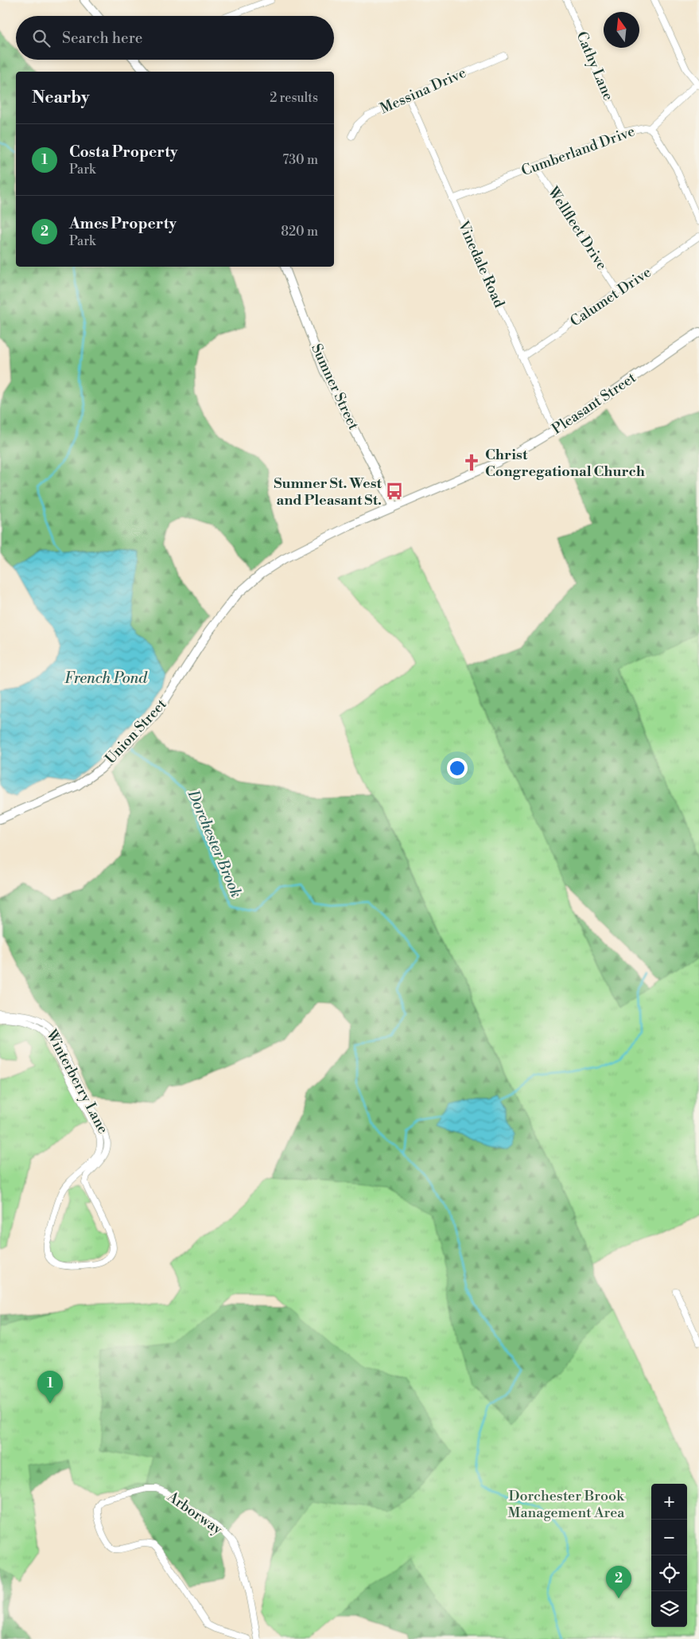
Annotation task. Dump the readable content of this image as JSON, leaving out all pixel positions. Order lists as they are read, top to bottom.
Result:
{
  "streets": {
    "main road": ["Sumner Street", "Pleasant Street", "Union Street"],
    "street": [
      "Cathy Lane",
      "Messina Drive",
      "Cumberland Drive",
      "Wellfleet Drive",
      "Vinedale Road",
      "Calumet Drive",
      "Winterberry Lane",
      "Arborway"
    ]
  },
  "crossings": [
    ["Cathy Lane", "Cumberland Drive"],
    ["Messina Drive", "Vinedale Road"],
    ["Cumberland Drive", "Wellfleet Drive"],
    ["Cumberland Drive", "Vinedale Road"],
    ["Wellfleet Drive", "Calumet Drive"],
    ["Vinedale Road", "Calumet Drive"],
    ["Vinedale Road", "Pleasant Street"],
    ["Sumner Street", "Pleasant Street"],
    ["Pleasant Street", "Union Street"]
  ],
  "water": ["French Pond", "Dorchester Brook"],
  "parks": ["Dorchester Brook Management Area"],
  "places": {
    "church": ["Christ Congregational Church"],
    "bus stop": ["Sumner St. West and Pleasant St."]
  },
  "north": "top",
  "page": {
    "search": "Search here",
    "heading": ["Nearby", "2 results"],
    "list": [
      {
        "mark": "1",
        "name": "Costa Property",
        "note": "Park",
        "value": "730 m"
      },
      {
        "mark": "2",
        "name": "Ames Property",
        "note": "Park",
        "value": "820 m"
      }
    ],
    "pins": ["1", "2"],
    "map_buttons": ["+", "−"]
  }
}
